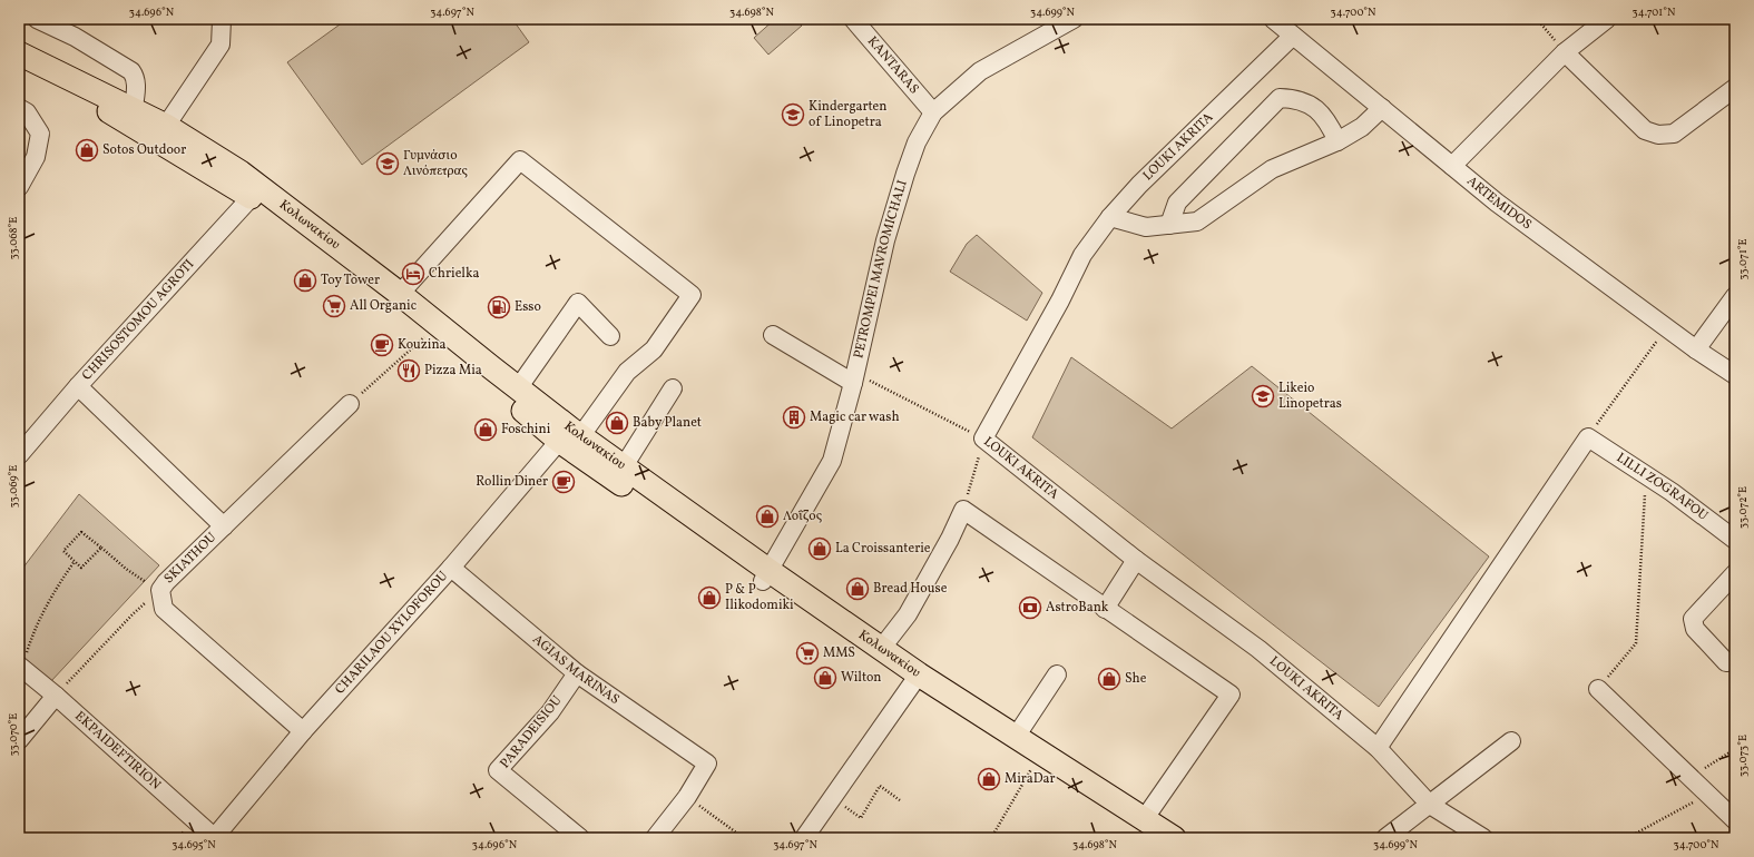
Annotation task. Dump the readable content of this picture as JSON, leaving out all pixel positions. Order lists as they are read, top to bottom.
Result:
{
  "streets": {
    "main road": ["Κολωνακίου"],
    "street": [
      "KANTARAS",
      "LOUKI AKRITA",
      "ARTEMIDOS",
      "PETROMPEI MAVROMICHALI",
      "CHRISOSTOMOU AGROTI",
      "LILLI ZOGRAFOU",
      "SKIATHOU",
      "CHARILAOU XYLOFOROU",
      "AGIAS MARINAS",
      "PARADEISIOU",
      "EKPAIDEFTIRION"
    ]
  },
  "crossings": [
    ["KANTARAS", "PETROMPEI MAVROMICHALI"],
    ["LOUKI AKRITA", "ARTEMIDOS"],
    ["Κολωνακίου", "PETROMPEI MAVROMICHALI"],
    ["Κολωνακίου", "CHRISOSTOMOU AGROTI"],
    ["Κολωνακίου", "CHARILAOU XYLOFOROU"],
    ["SKIATHOU", "CHARILAOU XYLOFOROU"],
    ["CHARILAOU XYLOFOROU", "AGIAS MARINAS"],
    ["CHARILAOU XYLOFOROU", "EKPAIDEFTIRION"],
    ["AGIAS MARINAS", "PARADEISIOU"]
  ],
  "places": {
    "school or university": ["Kindergarten of Linopetra", "Γυμνάσιο Λινόπετρας", "Likeio Linopetras"],
    "shop": [
      "Sotos Outdoor",
      "Toy Tower",
      "Baby Planet",
      "Foschini",
      "Λοΐζος",
      "La Croissanterie",
      "Bread House",
      "P & P Ilikodomiki",
      "Wilton",
      "She",
      "MiraDar"
    ],
    "hotel": ["Chrielka"],
    "supermarket": ["All Organic", "MMS"],
    "fuel station": ["Esso"],
    "cafe": ["Kouzina", "Rollin Diner"],
    "restaurant": ["Pizza Mia"],
    "building": ["Magic car wash"],
    "bank": ["AstroBank"]
  },
  "coordinates": [
    "34.696°N",
    "34.697°N",
    "34.698°N",
    "34.699°N",
    "34.700°N",
    "34.701°N",
    "33.068°E",
    "33.071°E",
    "33.069°E",
    "33.072°E",
    "33.070°E",
    "33.073°E",
    "34.695°N"
  ]
}
